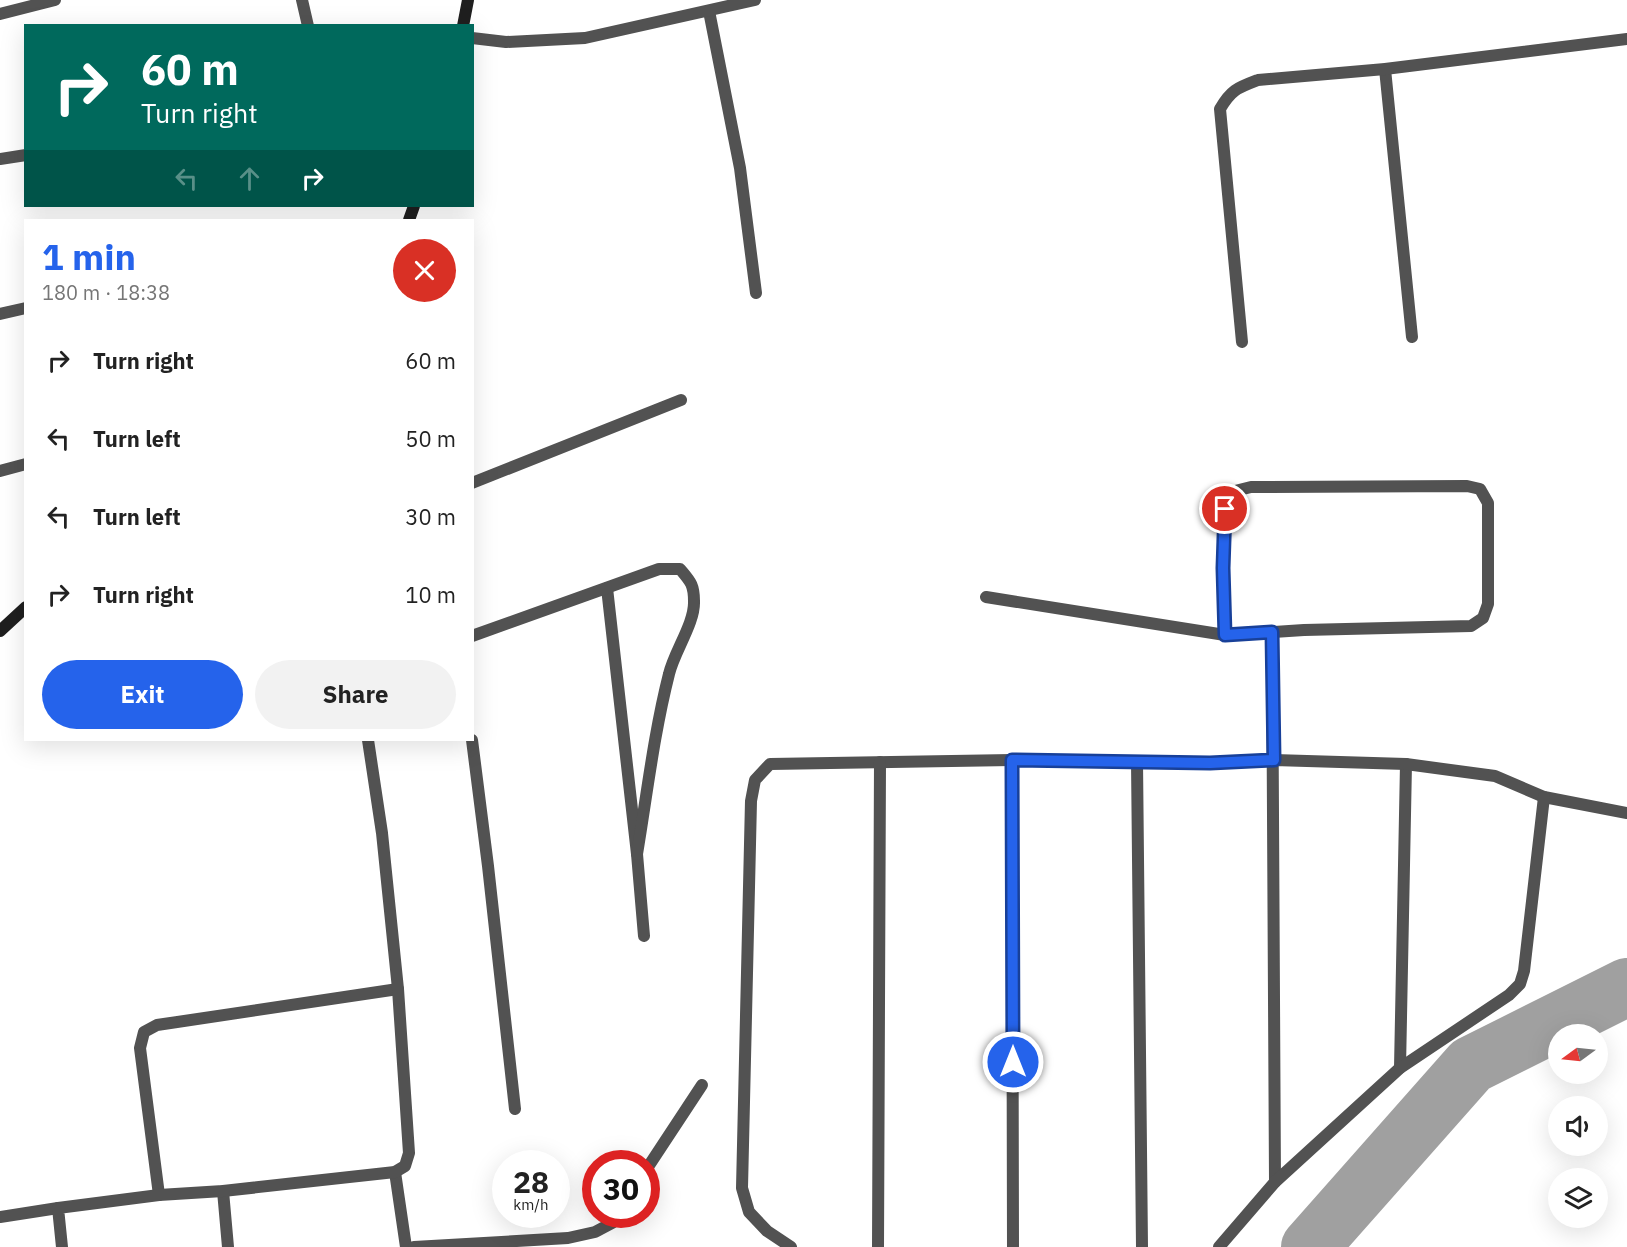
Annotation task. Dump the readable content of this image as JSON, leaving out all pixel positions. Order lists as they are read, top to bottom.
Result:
{
  "north": "left",
  "page": {
    "turn": ["60 m", "Turn right"],
    "heading": ["1 min", "180 m · 18:38"],
    "list": [
      {
        "name": "Turn right",
        "value": "60 m"
      },
      {
        "name": "Turn left",
        "value": "50 m"
      },
      {
        "name": "Turn left",
        "value": "30 m"
      },
      {
        "name": "Turn right",
        "value": "10 m"
      }
    ],
    "buttons": ["Exit", "Share"],
    "speed": "28 km/h",
    "limit": "30"
  }
}
